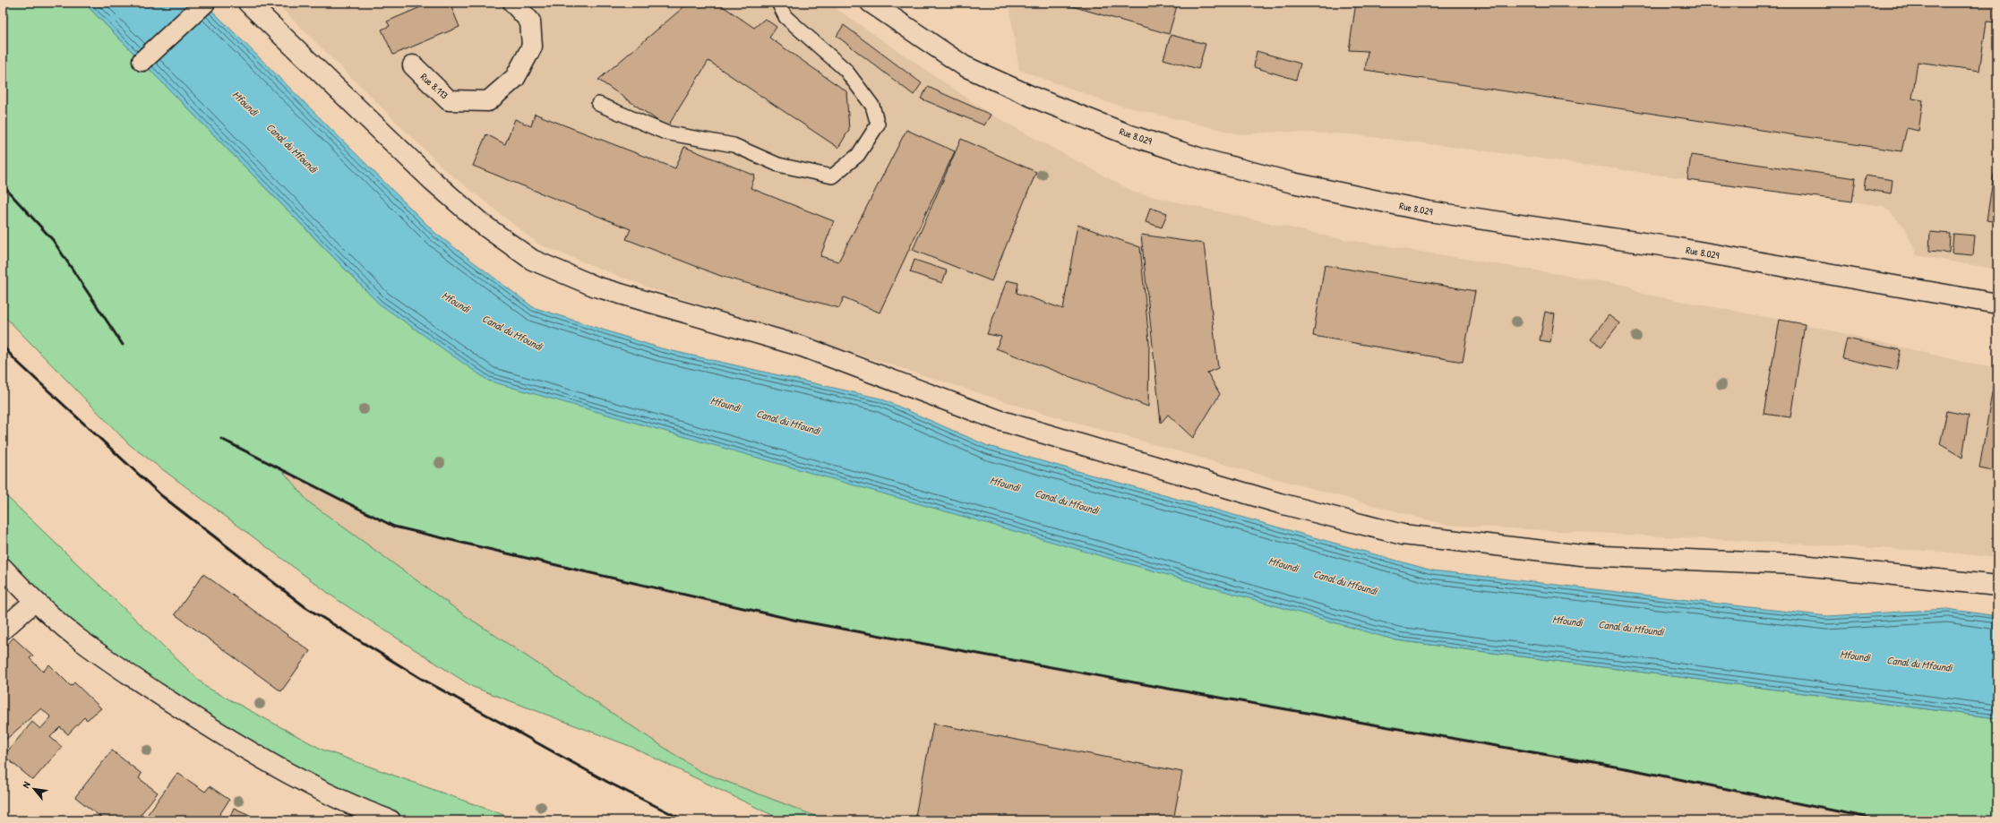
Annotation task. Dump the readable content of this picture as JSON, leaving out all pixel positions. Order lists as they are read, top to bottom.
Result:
{
  "streets": {
    "main road": ["Rue 8.113", "Rue 8.029"]
  },
  "water": ["Mfoundi", "Canal du Mfoundi"],
  "north": "top left"
}
